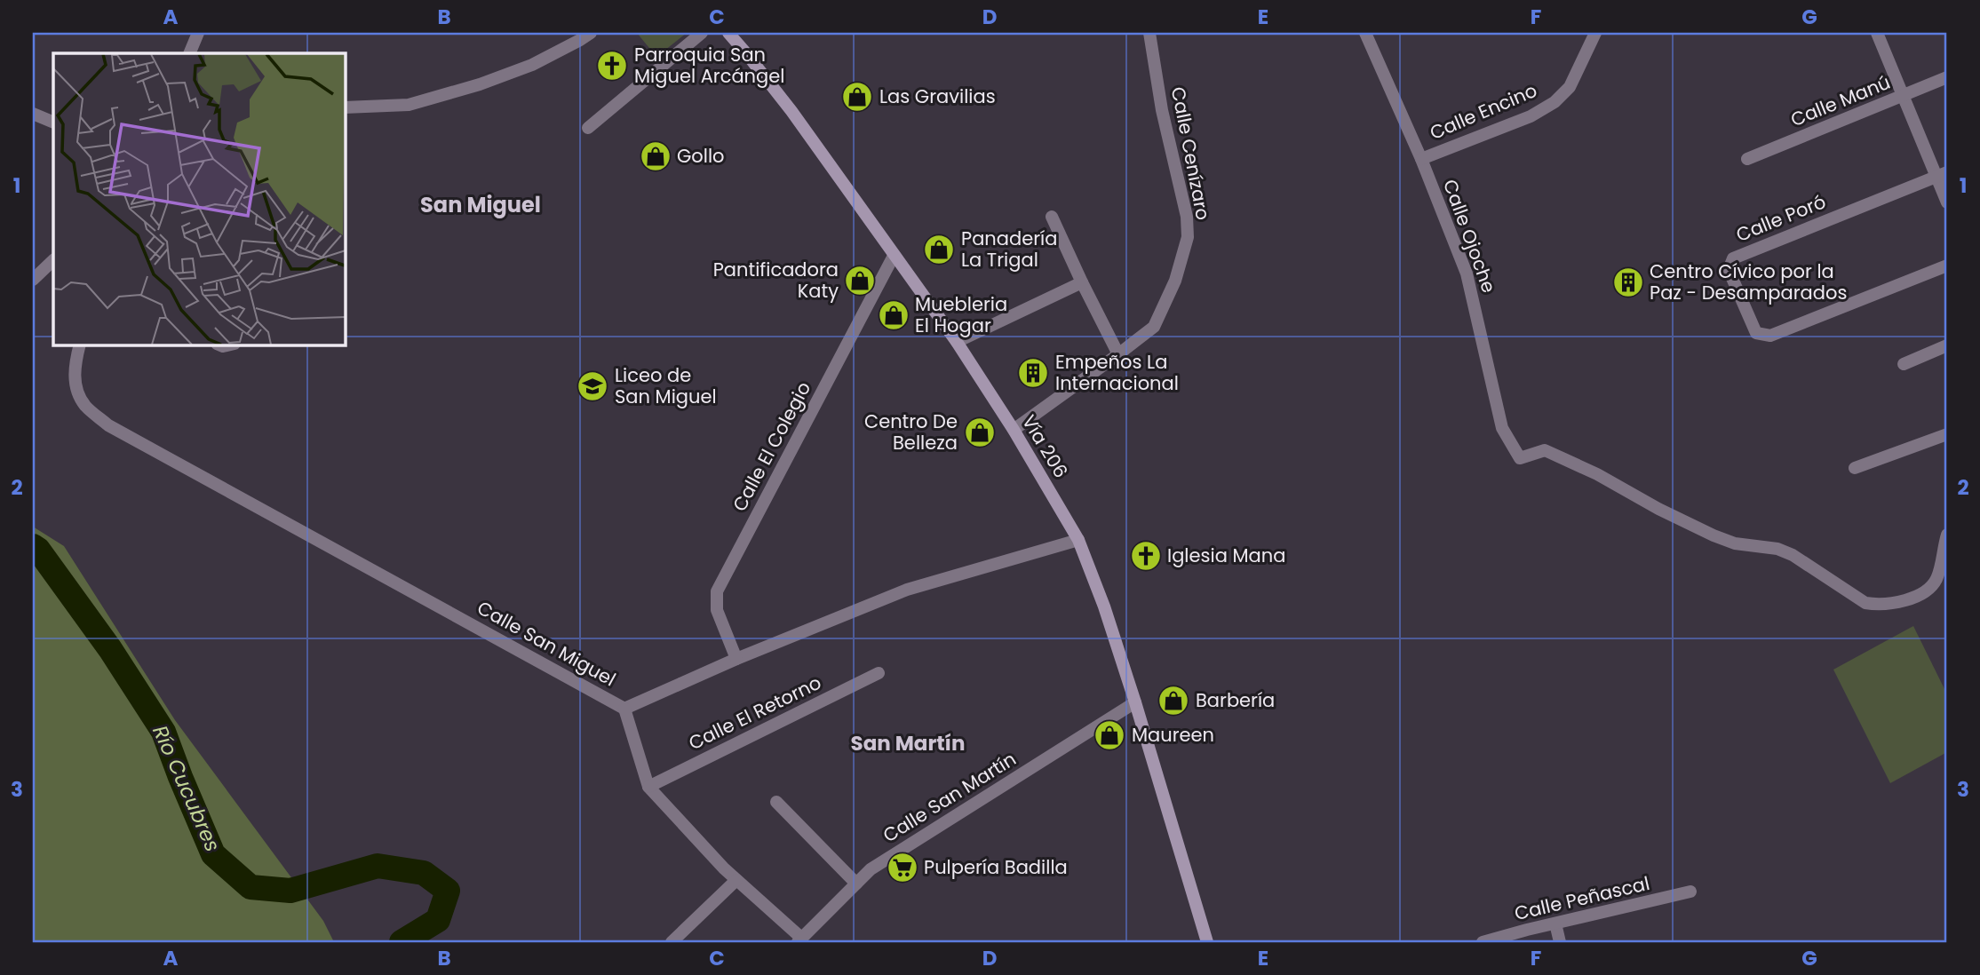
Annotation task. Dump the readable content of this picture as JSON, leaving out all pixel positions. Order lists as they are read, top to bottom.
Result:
{
  "streets": {
    "main road": ["Vía 206"],
    "street": [
      "Calle Manú",
      "Calle Encino",
      "Calle Cenízaro",
      "Calle Poró",
      "Calle Ojoche",
      "Calle El Colegio",
      "Calle San Miguel",
      "Calle El Retorno",
      "Calle San Martín",
      "Calle Peñascal"
    ]
  },
  "crossings": [
    ["Calle Encino", "Calle Ojoche"],
    ["Calle Cenízaro", "Vía 206"],
    ["Calle El Colegio", "Vía 206"],
    ["Calle El Colegio", "Calle San Miguel"],
    ["Vía 206", "Calle San Miguel"],
    ["Vía 206", "Calle San Martín"]
  ],
  "districts": ["San Miguel", "San Martín"],
  "water": ["Río Cucubres"],
  "places": {
    "church": ["Parroquia San Miguel Arcángel", "Iglesia Mana"],
    "shop": [
      "Las Gravilias",
      "Gollo",
      "Panadería La Trigal",
      "Pantificadora Katy",
      "Muebleria El Hogar",
      "Centro De Belleza",
      "Barbería",
      "Maureen"
    ],
    "building": ["Centro Cívico por la Paz - Desamparados", "Empeños La Internacional"],
    "school or university": ["Liceo de San Miguel"],
    "supermarket": ["Pulpería Badilla"]
  },
  "grid": {
    "columns": [
      "A",
      "B",
      "C",
      "D",
      "E",
      "F",
      "G"
    ],
    "rows": ["1", "2", "3"]
  }
}
